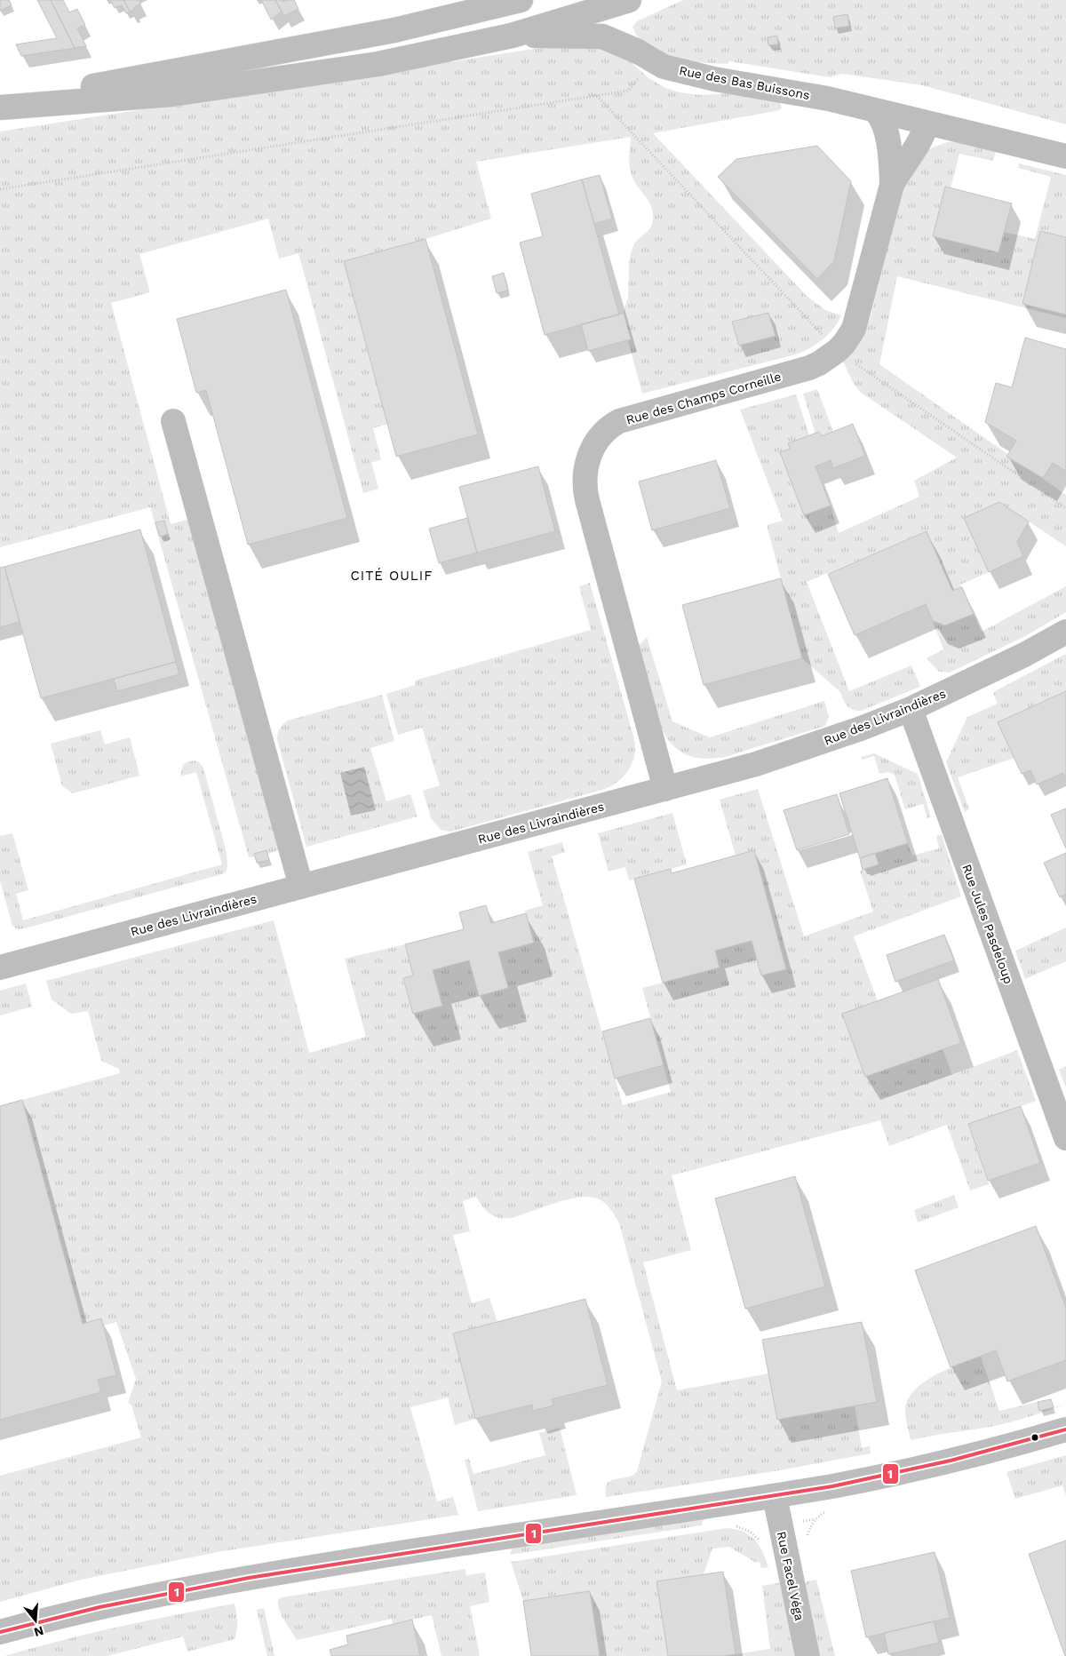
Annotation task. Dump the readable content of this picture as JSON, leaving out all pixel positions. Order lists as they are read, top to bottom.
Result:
{
  "streets": {
    "street": [
      "Rue des Bas Buissons",
      "Rue des Champs Corneille",
      "Rue des Livraindières",
      "Rue Jules Pasdeloup",
      "Rue Facel Véga"
    ]
  },
  "crossings": [
    ["Rue des Bas Buissons", "Rue des Champs Corneille"],
    ["Rue des Champs Corneille", "Rue des Livraindières"],
    ["Rue des Livraindières", "Rue Jules Pasdeloup"]
  ],
  "districts": ["CITÉ OULIF"],
  "lines": ["transit line 1"],
  "north": "bottom"
}
